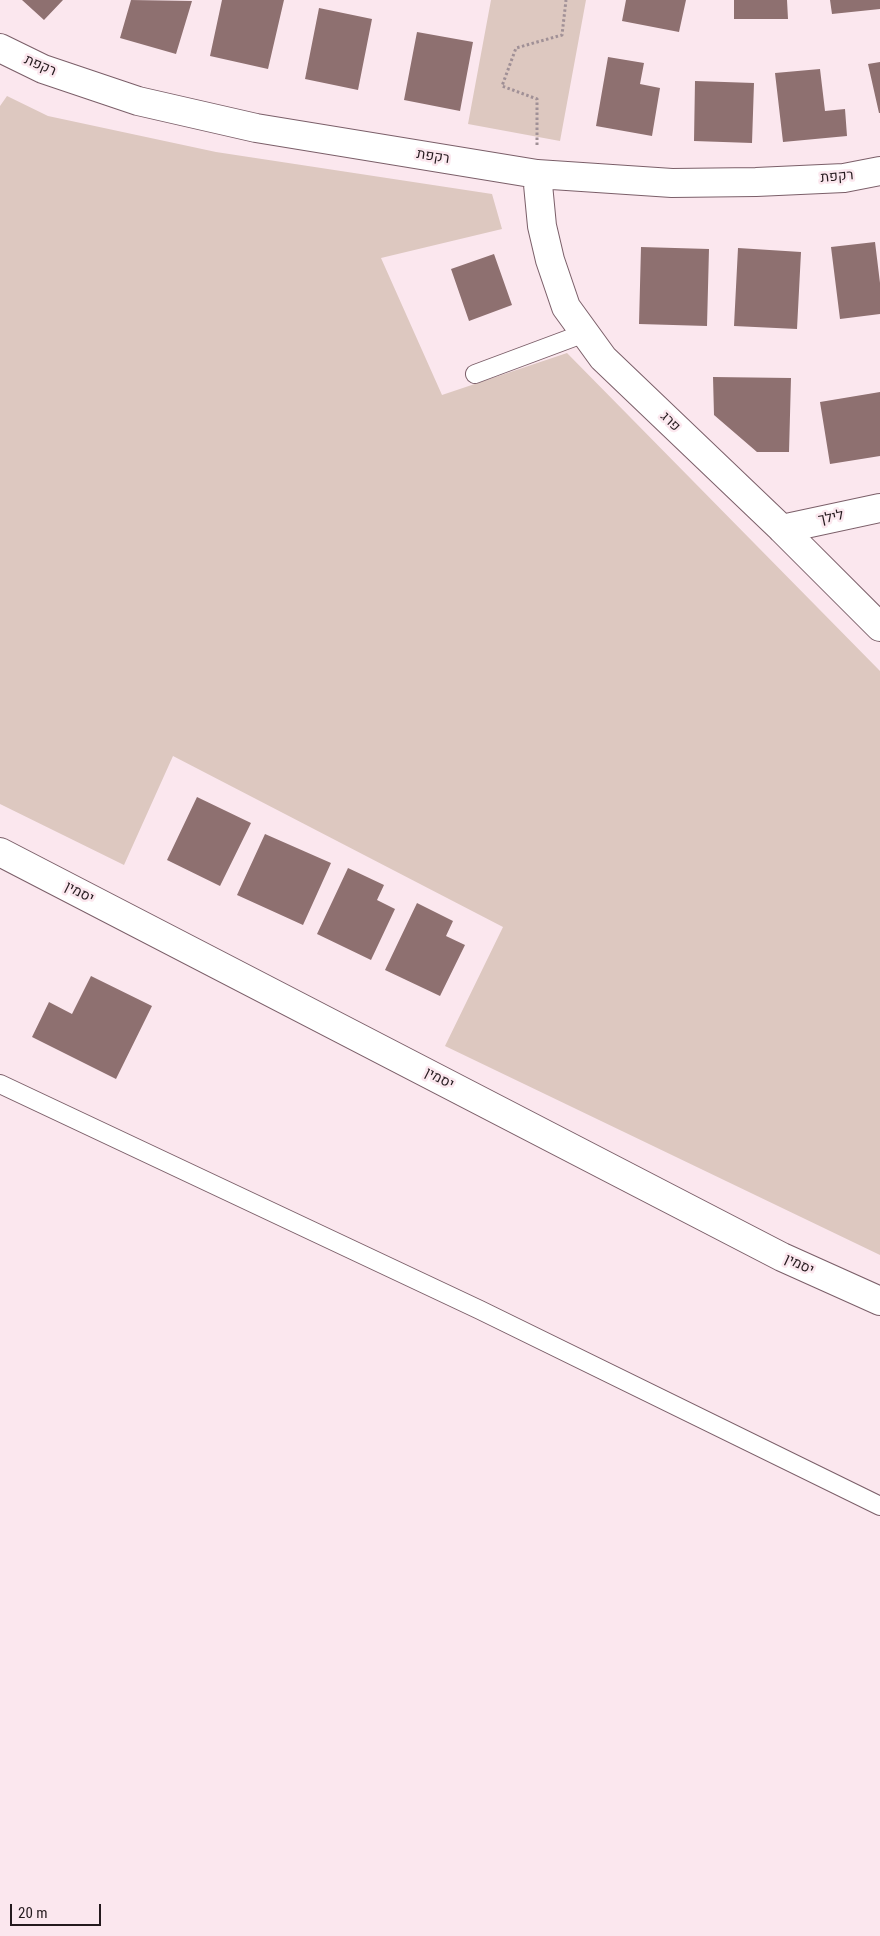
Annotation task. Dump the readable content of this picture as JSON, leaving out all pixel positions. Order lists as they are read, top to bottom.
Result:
{
  "streets": {
    "street": [
      "רקפת",
      "פרג",
      "לילך",
      "יסמין"
    ]
  },
  "crossings": [
    ["רקפת", "פרג"],
    ["פרג", "לילך"]
  ],
  "scale_bar": "20 m"
}
